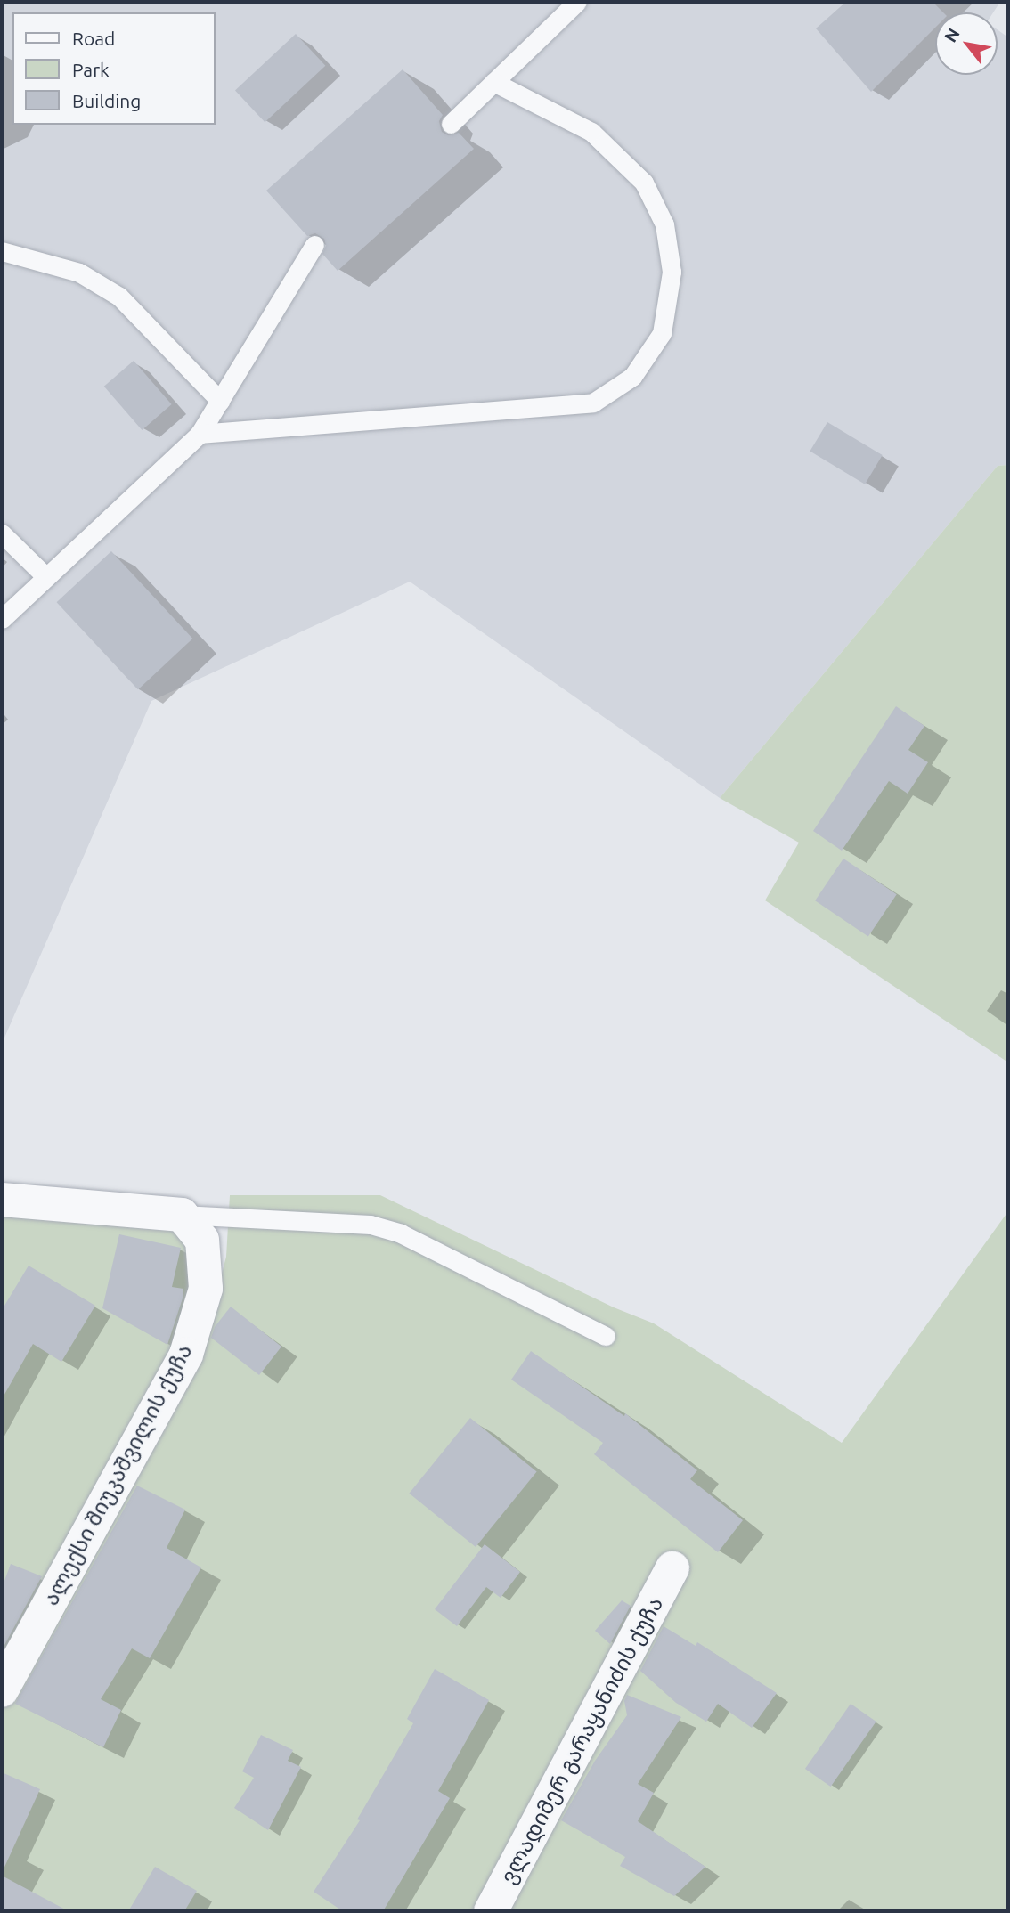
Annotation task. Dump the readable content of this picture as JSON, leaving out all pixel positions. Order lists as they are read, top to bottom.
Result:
{
  "streets": {
    "street": ["ალექსი შიუკაშვილის ქუჩა", "ვლადიმერ გარაყანიძის ქუჩა"]
  },
  "legend": ["Road", "Park", "Building"],
  "north": "top left"
}
